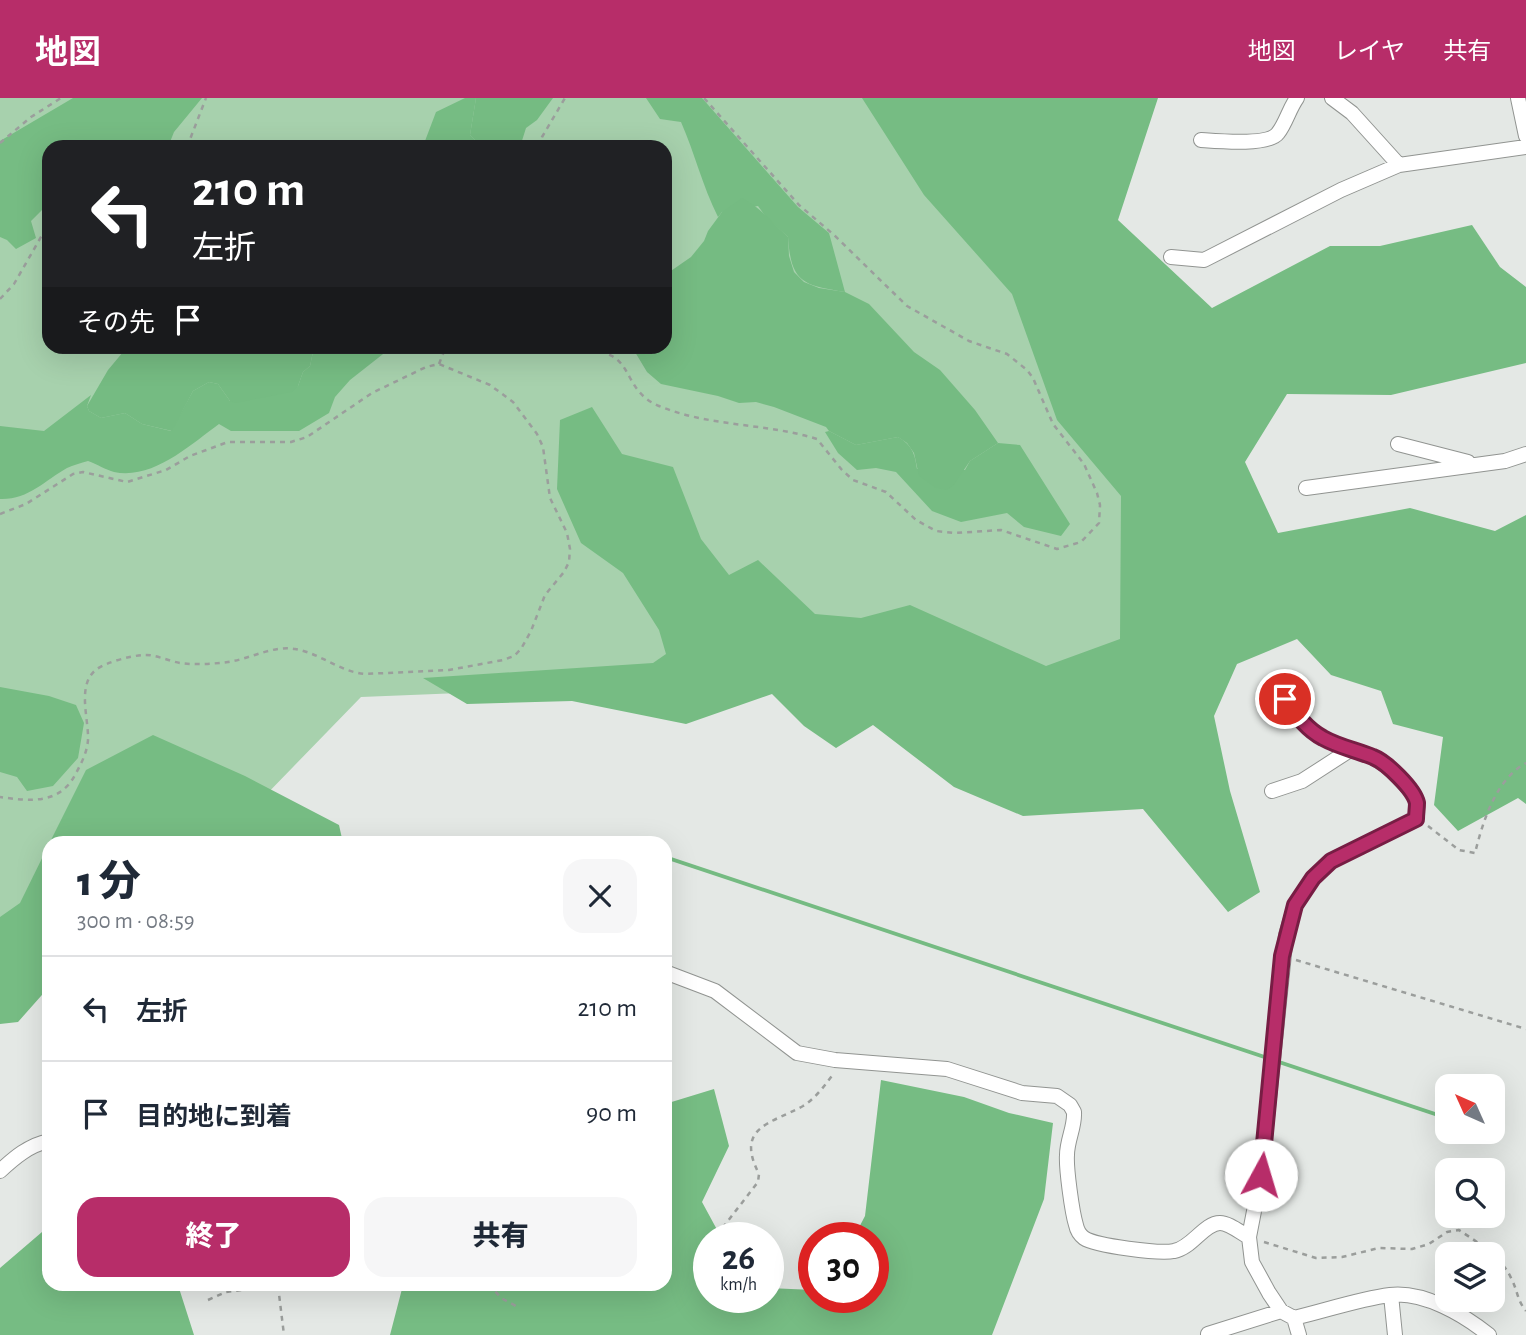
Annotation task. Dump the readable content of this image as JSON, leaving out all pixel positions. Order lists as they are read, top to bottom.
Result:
{
  "north": "top left",
  "page": {
    "header": "地図",
    "nav": ["地図", "レイヤ", "共有"],
    "turn": ["210 m", "左折"],
    "then": "その先",
    "heading": ["1 分", "300 m · 08:59"],
    "list": [
      {
        "name": "左折",
        "value": "210 m"
      },
      {
        "name": "目的地に到着",
        "value": "90 m"
      }
    ],
    "buttons": ["終了", "共有"],
    "speed": "26 km/h",
    "limit": "30"
  }
}
